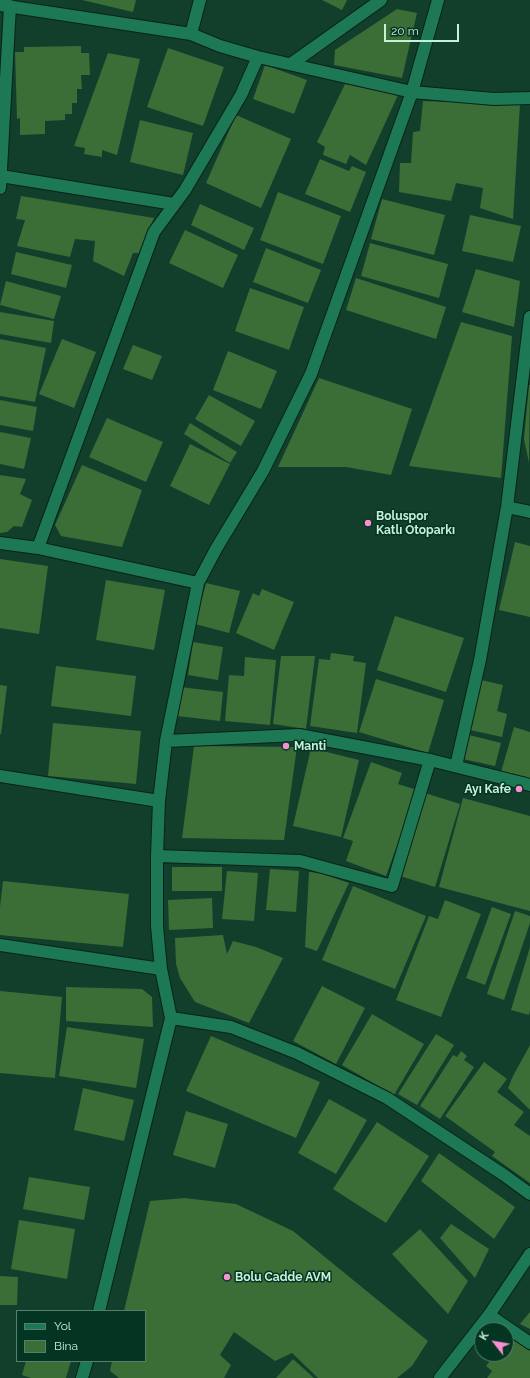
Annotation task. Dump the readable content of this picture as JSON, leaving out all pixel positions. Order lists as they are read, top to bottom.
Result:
{
  "places": [
    "Boluspor Katlı Otoparkı",
    "Manti",
    "Ayı Kafe",
    "Bolu Cadde AVM"
  ],
  "legend": ["Yol", "Bina"],
  "scale_bar": "20 m",
  "north": "top left"
}
